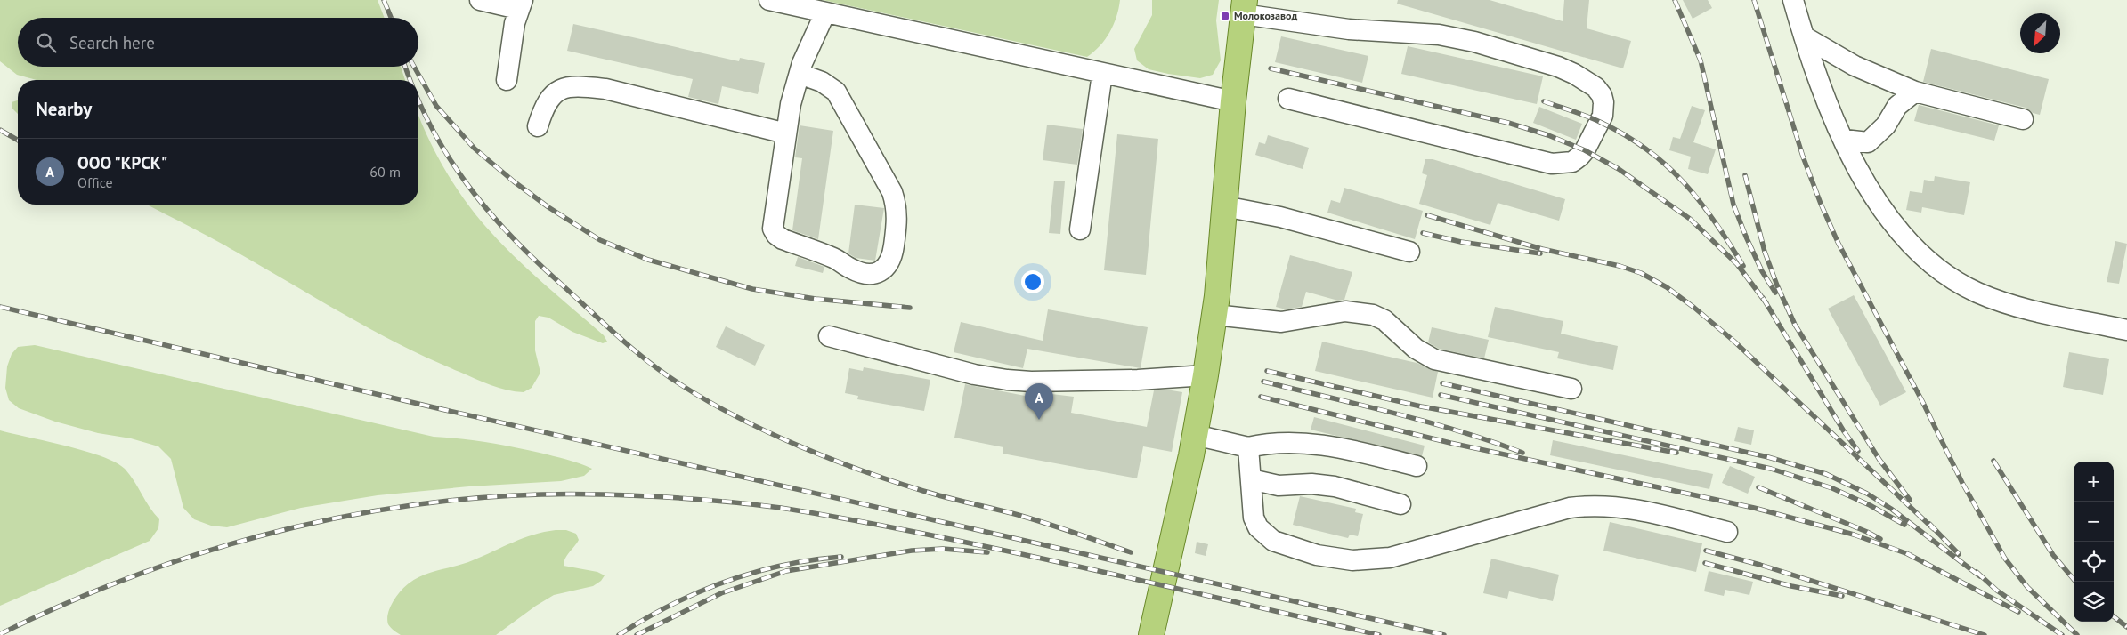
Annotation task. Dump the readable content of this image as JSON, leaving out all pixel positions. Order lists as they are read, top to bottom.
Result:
{
  "places": {
    "transit": ["Молокозавод"]
  },
  "north": "bottom left",
  "page": {
    "search": "Search here",
    "heading": "Nearby",
    "list": [
      {
        "mark": "A",
        "name": "ООО \"КРСК\"",
        "note": "Office",
        "value": "60 m"
      }
    ],
    "pins": "A",
    "map_buttons": ["+", "−"]
  }
}
